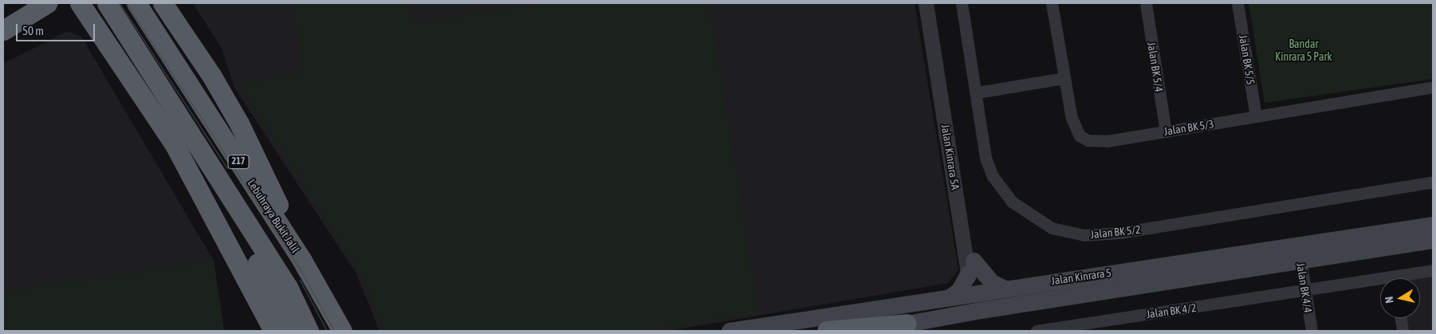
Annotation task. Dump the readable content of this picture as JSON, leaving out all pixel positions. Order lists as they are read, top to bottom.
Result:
{
  "streets": {
    "highway": ["217", "Lebuhraya Bukit Jalil"],
    "main road": ["Jalan Kinrara 5"],
    "street": [
      "Jalan BK 5/5",
      "Jalan BK 5/4",
      "Jalan BK 5/3",
      "Jalan Kinrara 5A",
      "Jalan BK 5/2",
      "Jalan BK 4/4",
      "Jalan BK 4/2"
    ]
  },
  "crossings": [
    ["Jalan BK 5/5", "Jalan BK 5/3"],
    ["Jalan BK 5/4", "Jalan BK 5/3"],
    ["Jalan Kinrara 5A", "Jalan Kinrara 5"],
    ["Jalan Kinrara 5", "Jalan BK 4/4"],
    ["Jalan BK 4/4", "Jalan BK 4/2"]
  ],
  "parks": ["Bandar Kinrara 5 Park"],
  "scale_bar": "50 m",
  "north": "left"
}
